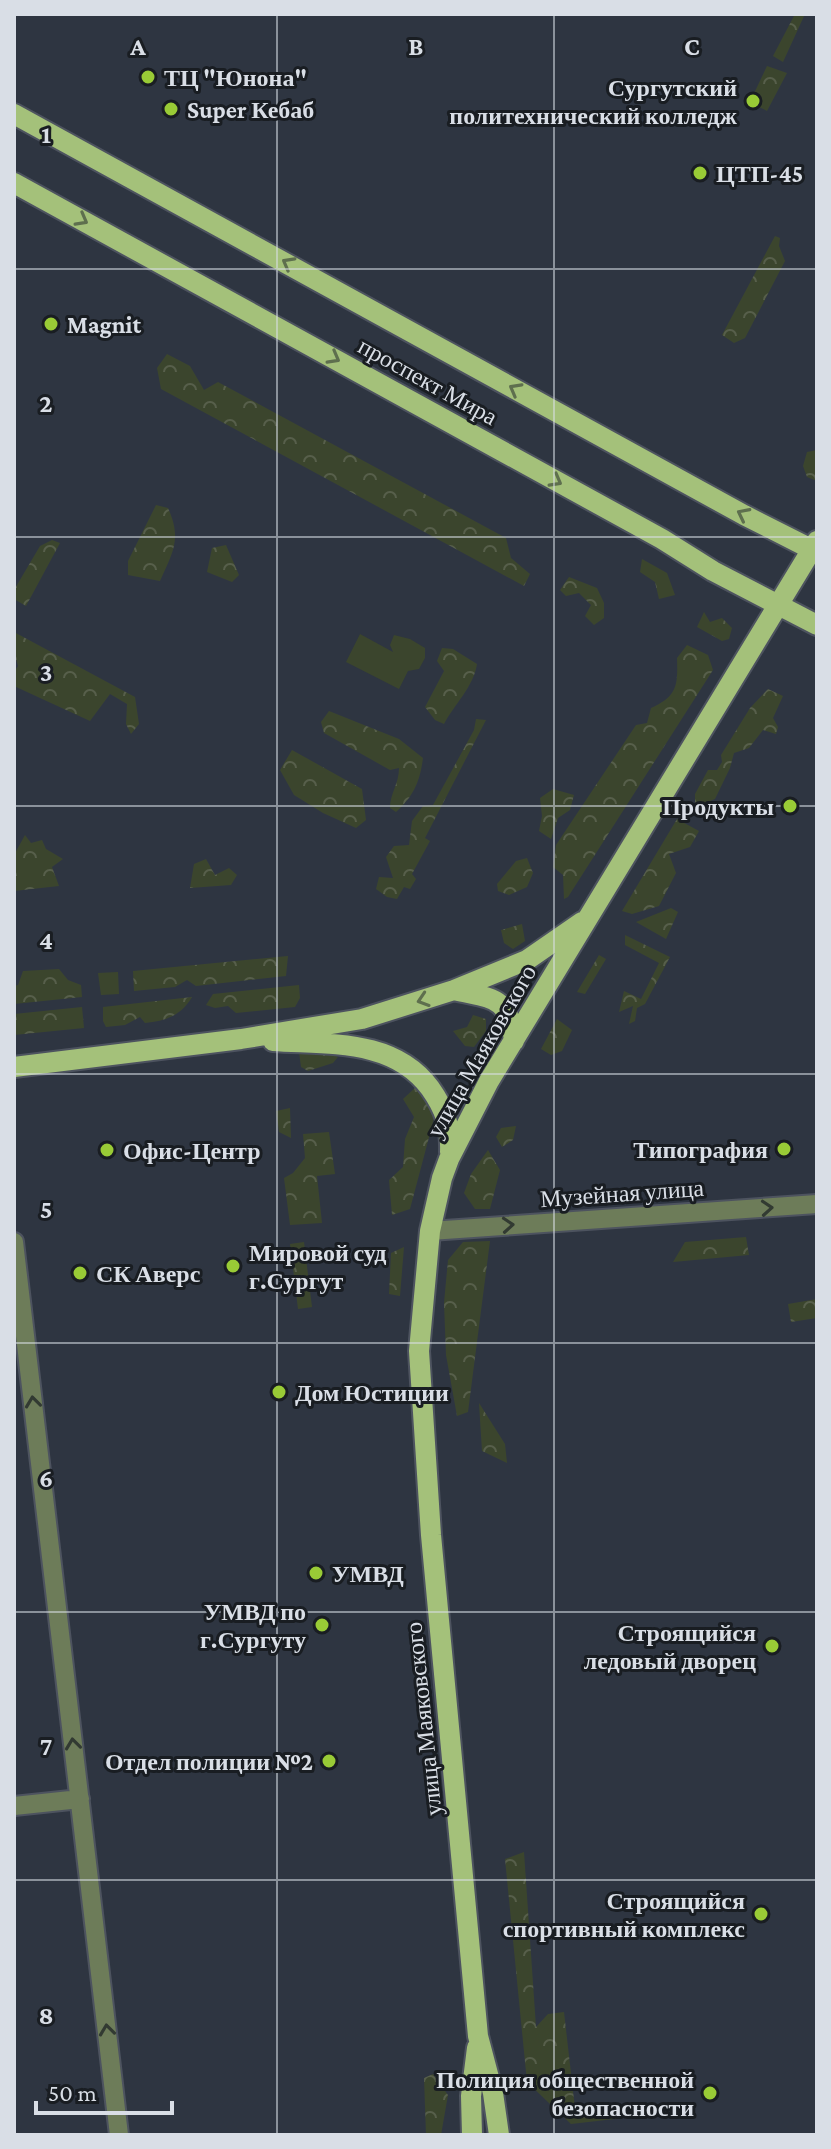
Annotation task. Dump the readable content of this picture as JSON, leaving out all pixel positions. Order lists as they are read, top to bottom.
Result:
{
  "streets": {
    "main road": ["проспект Мира", "улица Маяковского"],
    "street": ["Музейная улица"]
  },
  "crossings": [
    ["проспект Мира", "улица Маяковского"],
    ["улица Маяковского", "Музейная улица"]
  ],
  "one_way": ["Музейная улица"],
  "places": [
    "ТЦ \"Юнона\"",
    "Сургутский политехнический колледж",
    "Super Кебаб",
    "ЦТП-45",
    "Magnit",
    "Продукты",
    "Типография",
    "Офис-Центр",
    "Мировой суд г.Сургут",
    "СК Аверс",
    "Дом Юстиции",
    "УМВД",
    "УМВД по г.Сургуту",
    "Строящийся ледовый дворец",
    "Отдел полиции №2",
    "Строящийся спортивный комплекс",
    "Полиция общественной безопасности"
  ],
  "scale_bar": "50 m",
  "grid": {
    "columns": ["A", "B", "C"],
    "rows": [
      "1",
      "2",
      "3",
      "4",
      "5",
      "6",
      "7",
      "8"
    ]
  }
}
